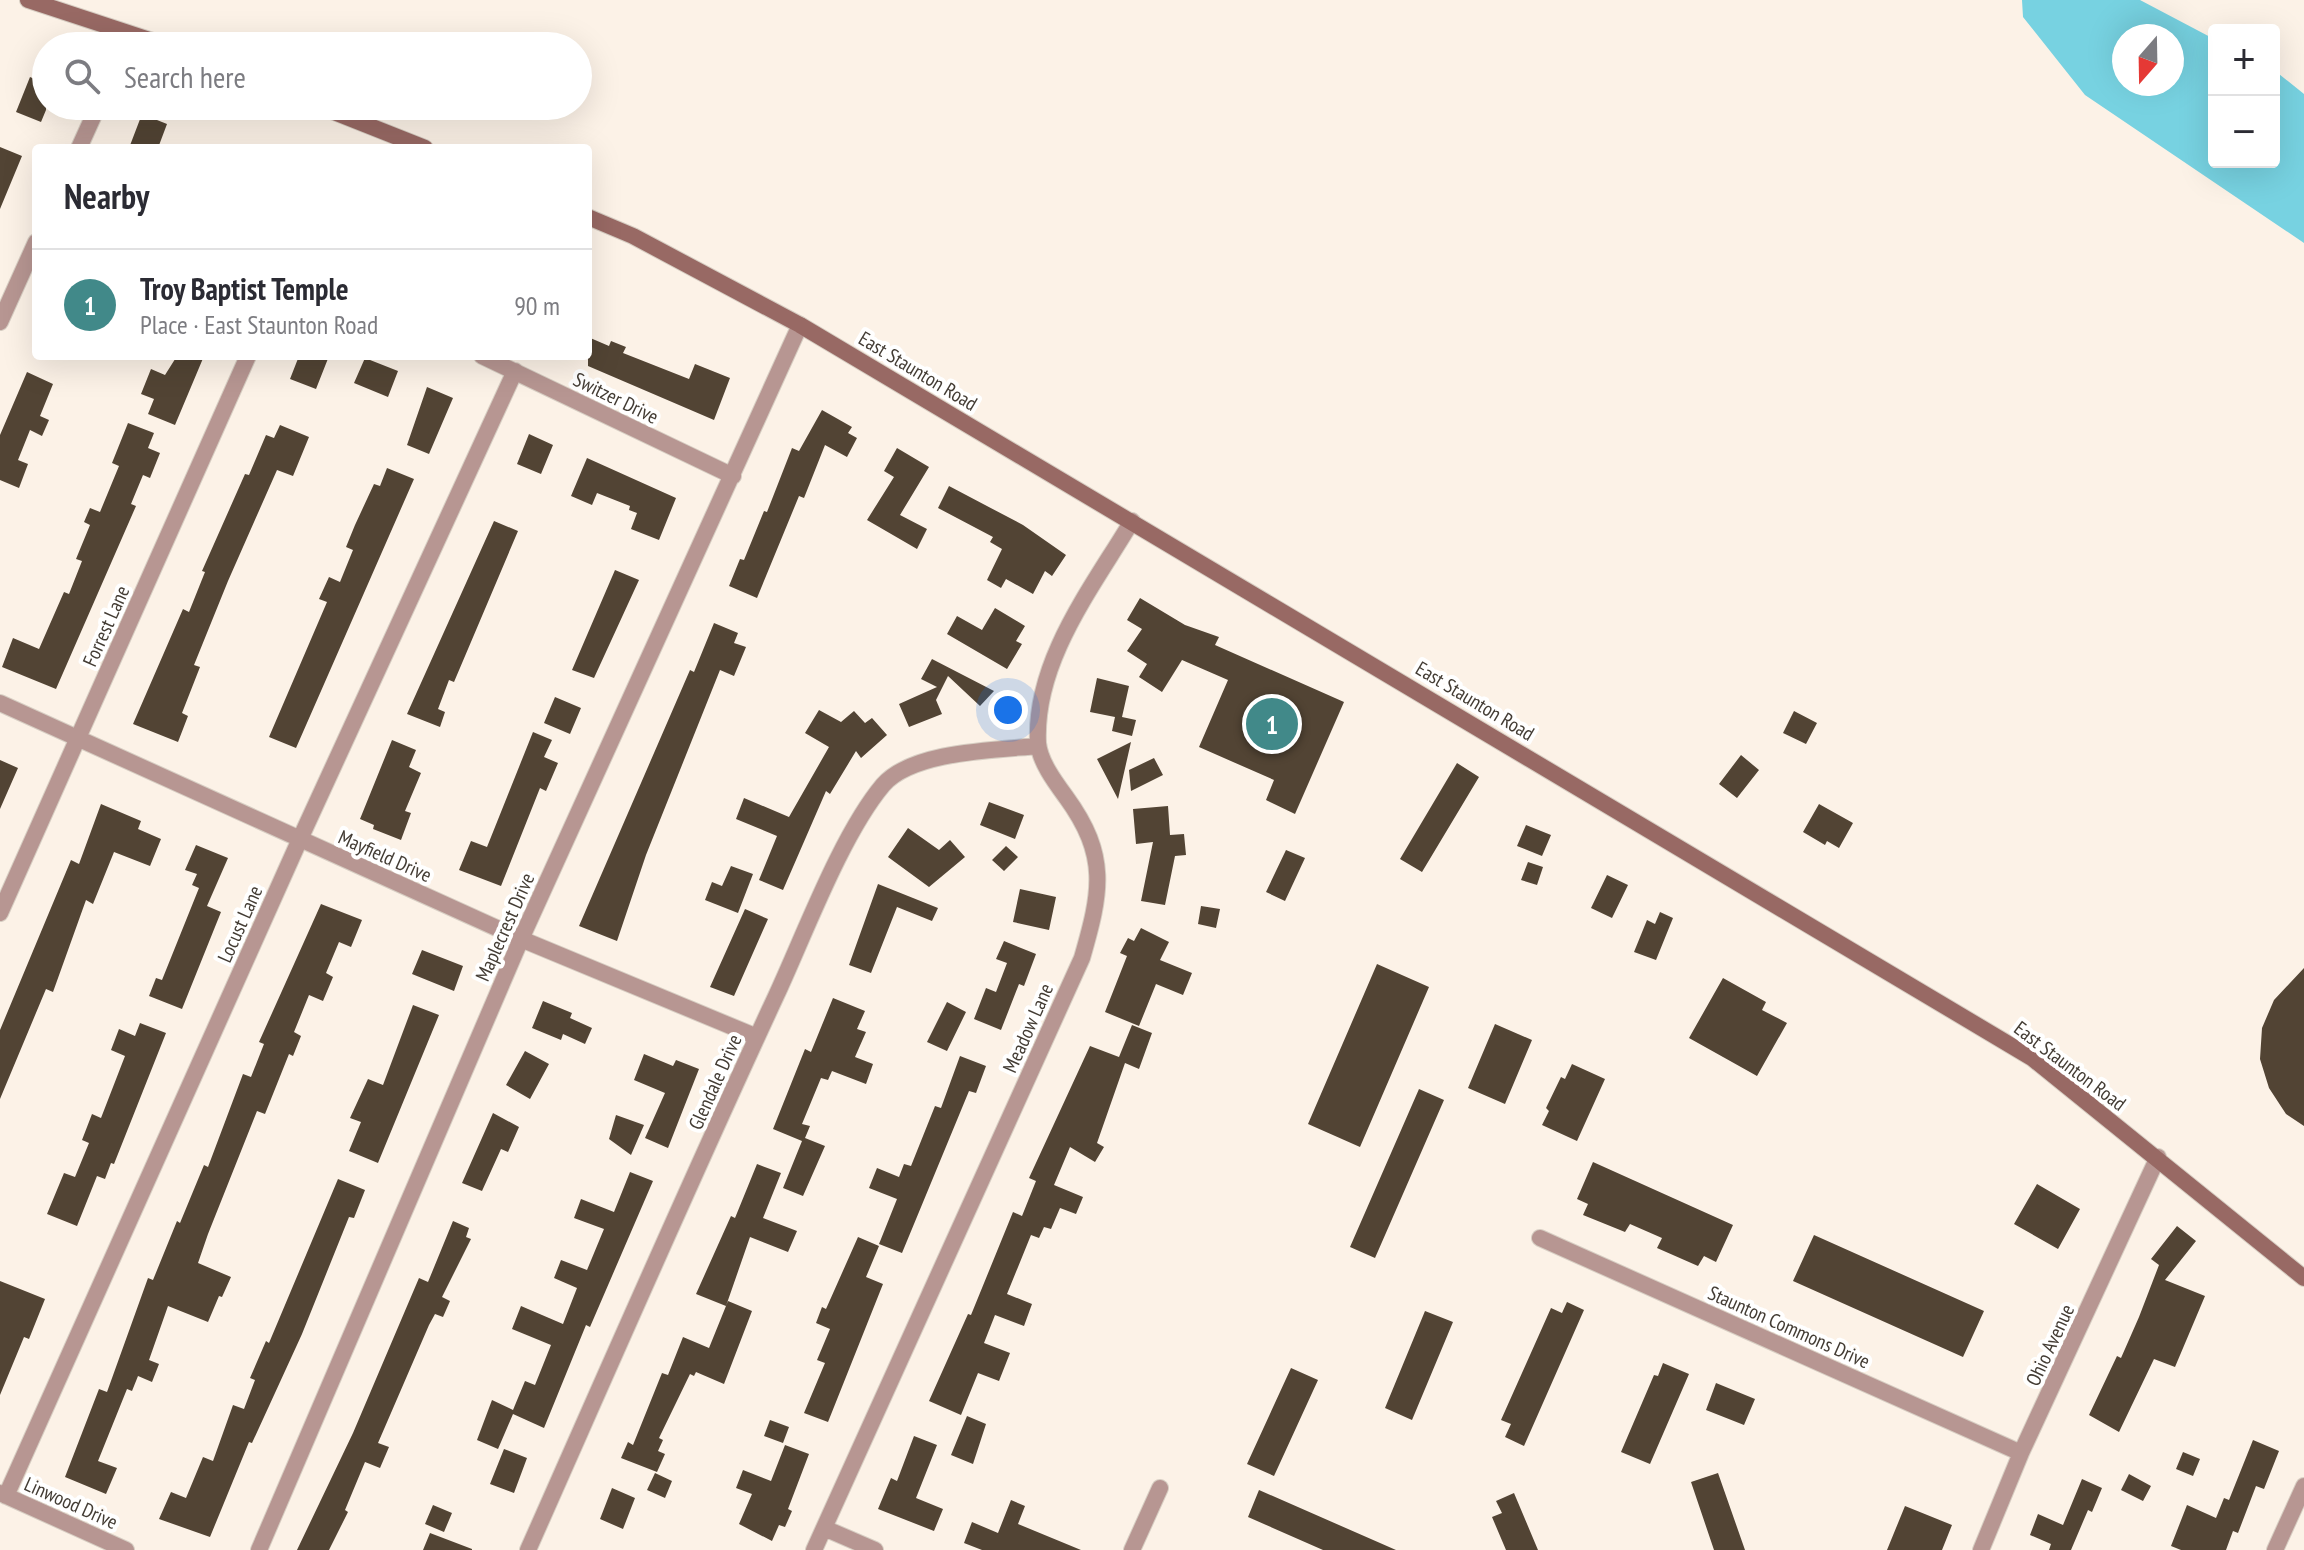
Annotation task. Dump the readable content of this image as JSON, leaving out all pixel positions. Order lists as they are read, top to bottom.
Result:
{
  "streets": {
    "main road": ["East Staunton Road"],
    "street": [
      "Switzer Drive",
      "Forrest Lane",
      "Mayfield Drive",
      "Locust Lane",
      "Maplecrest Drive",
      "Meadow Lane",
      "Glendale Drive",
      "Staunton Commons Drive",
      "Ohio Avenue",
      "Linwood Drive"
    ]
  },
  "crossings": [
    ["East Staunton Road", "Maplecrest Drive"],
    ["East Staunton Road", "Meadow Lane"],
    ["East Staunton Road", "Ohio Avenue"],
    ["Switzer Drive", "Locust Lane"],
    ["Switzer Drive", "Maplecrest Drive"],
    ["Forrest Lane", "Mayfield Drive"],
    ["Mayfield Drive", "Locust Lane"],
    ["Mayfield Drive", "Maplecrest Drive"],
    ["Mayfield Drive", "Glendale Drive"],
    ["Locust Lane", "Linwood Drive"],
    ["Meadow Lane", "Glendale Drive"],
    ["Staunton Commons Drive", "Ohio Avenue"]
  ],
  "north": "bottom",
  "page": {
    "map_buttons": ["+", "−"],
    "search": "Search here",
    "heading": "Nearby",
    "list": [
      {
        "mark": "1",
        "name": "Troy Baptist Temple",
        "note": "Place · East Staunton Road",
        "value": "90 m"
      }
    ],
    "pins": "1"
  }
}
